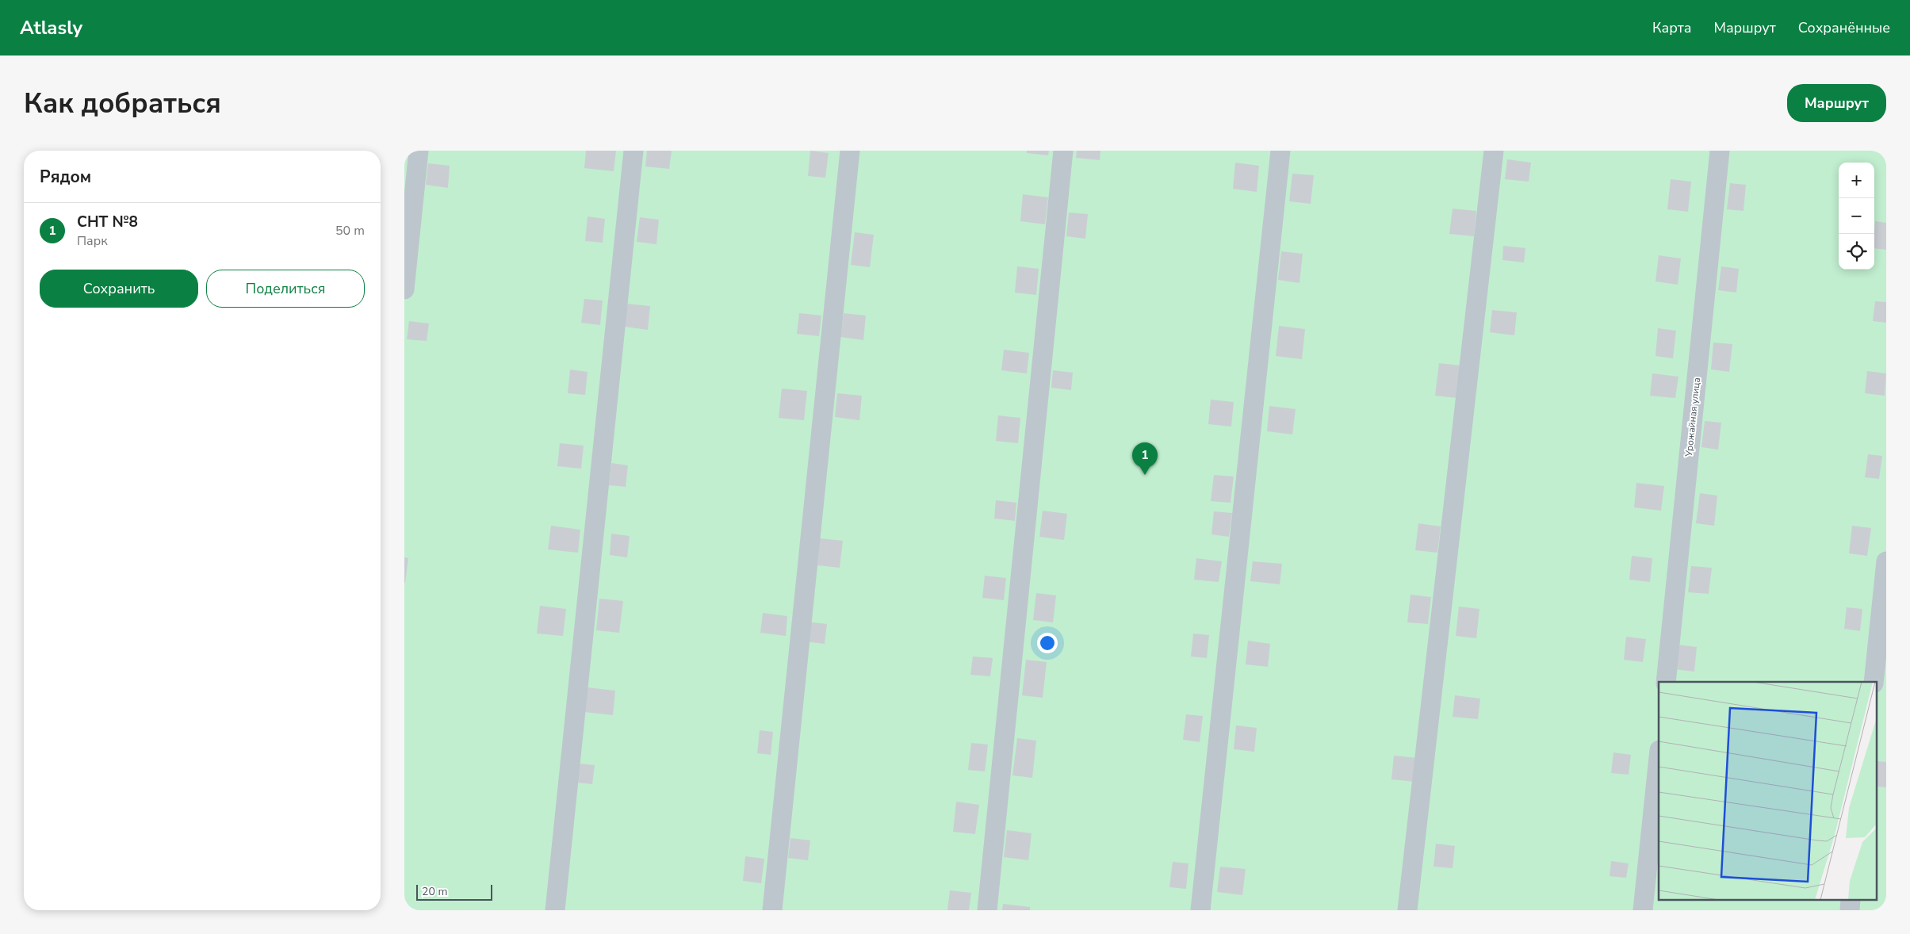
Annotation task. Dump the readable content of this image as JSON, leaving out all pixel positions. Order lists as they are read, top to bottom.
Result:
{
  "streets": {
    "street": ["Урожайная улица"]
  },
  "scale_bar": "20 m",
  "page": {
    "header": "Atlasly",
    "nav": ["Карта", "Маршрут", "Сохранённые"],
    "buttons": [
      "Маршрут",
      ["Сохранить", "Поделиться"]
    ],
    "title": "Как добраться",
    "heading": "Рядом",
    "map_buttons": ["+", "−"],
    "list": [
      {
        "mark": "1",
        "name": "СНТ №8",
        "note": "Парк",
        "value": "50 m"
      }
    ],
    "pins": "1",
    "scale": "20 m"
  }
}
